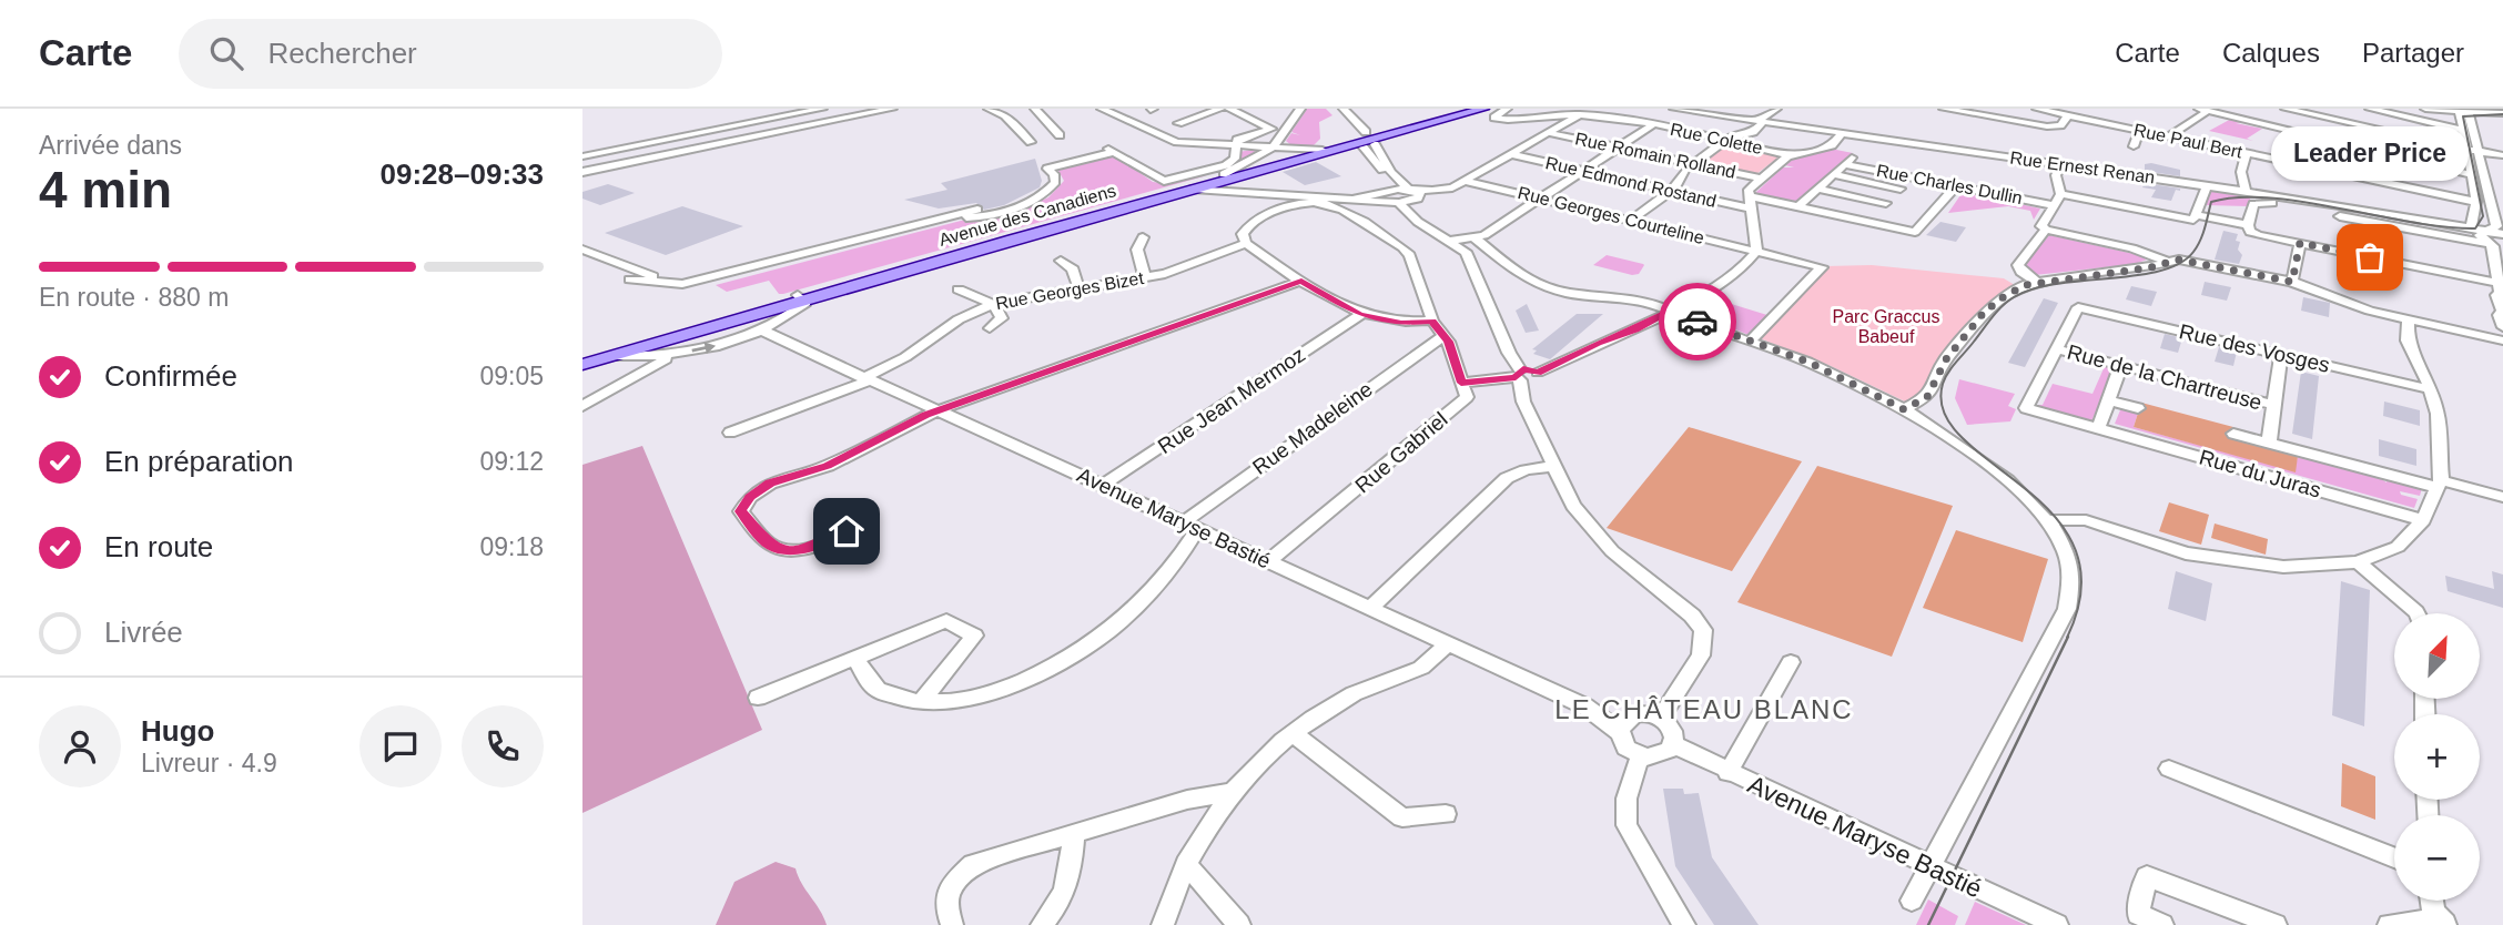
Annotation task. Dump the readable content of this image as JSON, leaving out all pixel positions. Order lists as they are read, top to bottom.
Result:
{
  "streets": {
    "main road": ["Avenue des Canadiens"],
    "street": [
      "Rue Colette",
      "Rue Paul Bert",
      "Rue Romain Rolland",
      "Rue Ernest Renan",
      "Rue Edmond Rostand",
      "Rue Charles Dullin",
      "Rue Georges Courteline",
      "Rue Georges Bizet",
      "Rue des Vosges",
      "Rue de la Chartreuse",
      "Rue Jean Mermoz",
      "Rue Madeleine",
      "Rue Gabriel",
      "Rue du Juras",
      "Avenue Maryse Bastié"
    ]
  },
  "crossings": [
    ["Rue Georges Bizet", "Avenue Maryse Bastié"],
    ["Rue des Vosges", "Rue de la Chartreuse"],
    ["Rue des Vosges", "Rue du Juras"],
    ["Rue de la Chartreuse", "Rue du Juras"],
    ["Rue Jean Mermoz", "Avenue Maryse Bastié"],
    ["Rue Madeleine", "Avenue Maryse Bastié"],
    ["Rue Gabriel", "Avenue Maryse Bastié"]
  ],
  "districts": ["LE CHÂTEAU BLANC"],
  "parks": ["Parc Graccus Babeuf"],
  "places": ["Leader Price"],
  "north": "top right",
  "page": {
    "header": "Carte",
    "search": "Rechercher",
    "nav": ["Carte", "Calques", "Partager"],
    "heading": ["4 min", "Arrivée dans", "09:28–09:33"],
    "panel": ["Hugo", "Livreur · 4.9"],
    "bubble": "Leader Price",
    "bar": "En route · 880 m",
    "list": [
      ["Confirmée", "09:05"],
      ["En préparation", "09:12"],
      ["En route", "09:18"],
      "Livrée"
    ],
    "map_buttons": ["+", "−"]
  }
}
